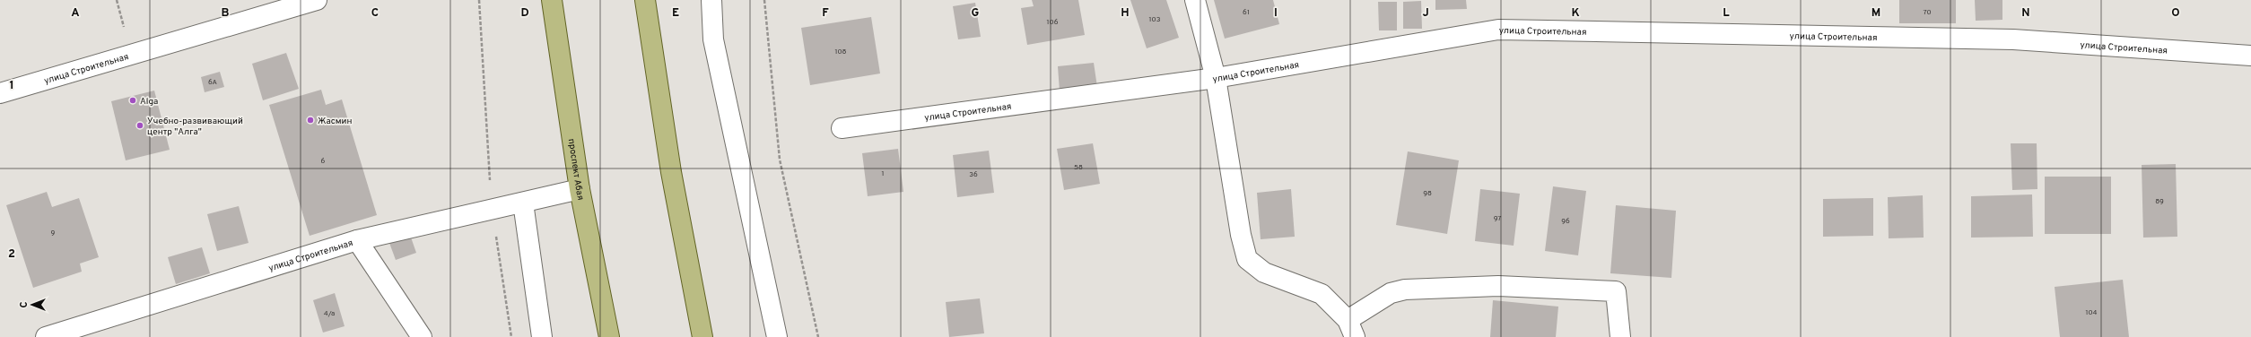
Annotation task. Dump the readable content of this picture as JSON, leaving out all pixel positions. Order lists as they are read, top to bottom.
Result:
{
  "streets": {
    "main road": ["проспект Абая"],
    "street": ["улица Строительная"]
  },
  "crossings": [
    ["улица Строительная", "проспект Абая"]
  ],
  "places": ["Alga", "Жасмин", "Учебно-развивающий центр \"Алга\""],
  "house_numbers": [
    "61",
    "70",
    "103",
    "106",
    "108",
    "6А",
    "6",
    "58",
    "1",
    "36",
    "98",
    "89",
    "97",
    "96",
    "9",
    "104",
    "4/а"
  ],
  "north": "left",
  "grid": {
    "columns": [
      "A",
      "B",
      "C",
      "D",
      "E",
      "F",
      "G",
      "H",
      "I",
      "J",
      "K",
      "L",
      "M",
      "N",
      "O"
    ],
    "rows": ["1", "2"]
  }
}
